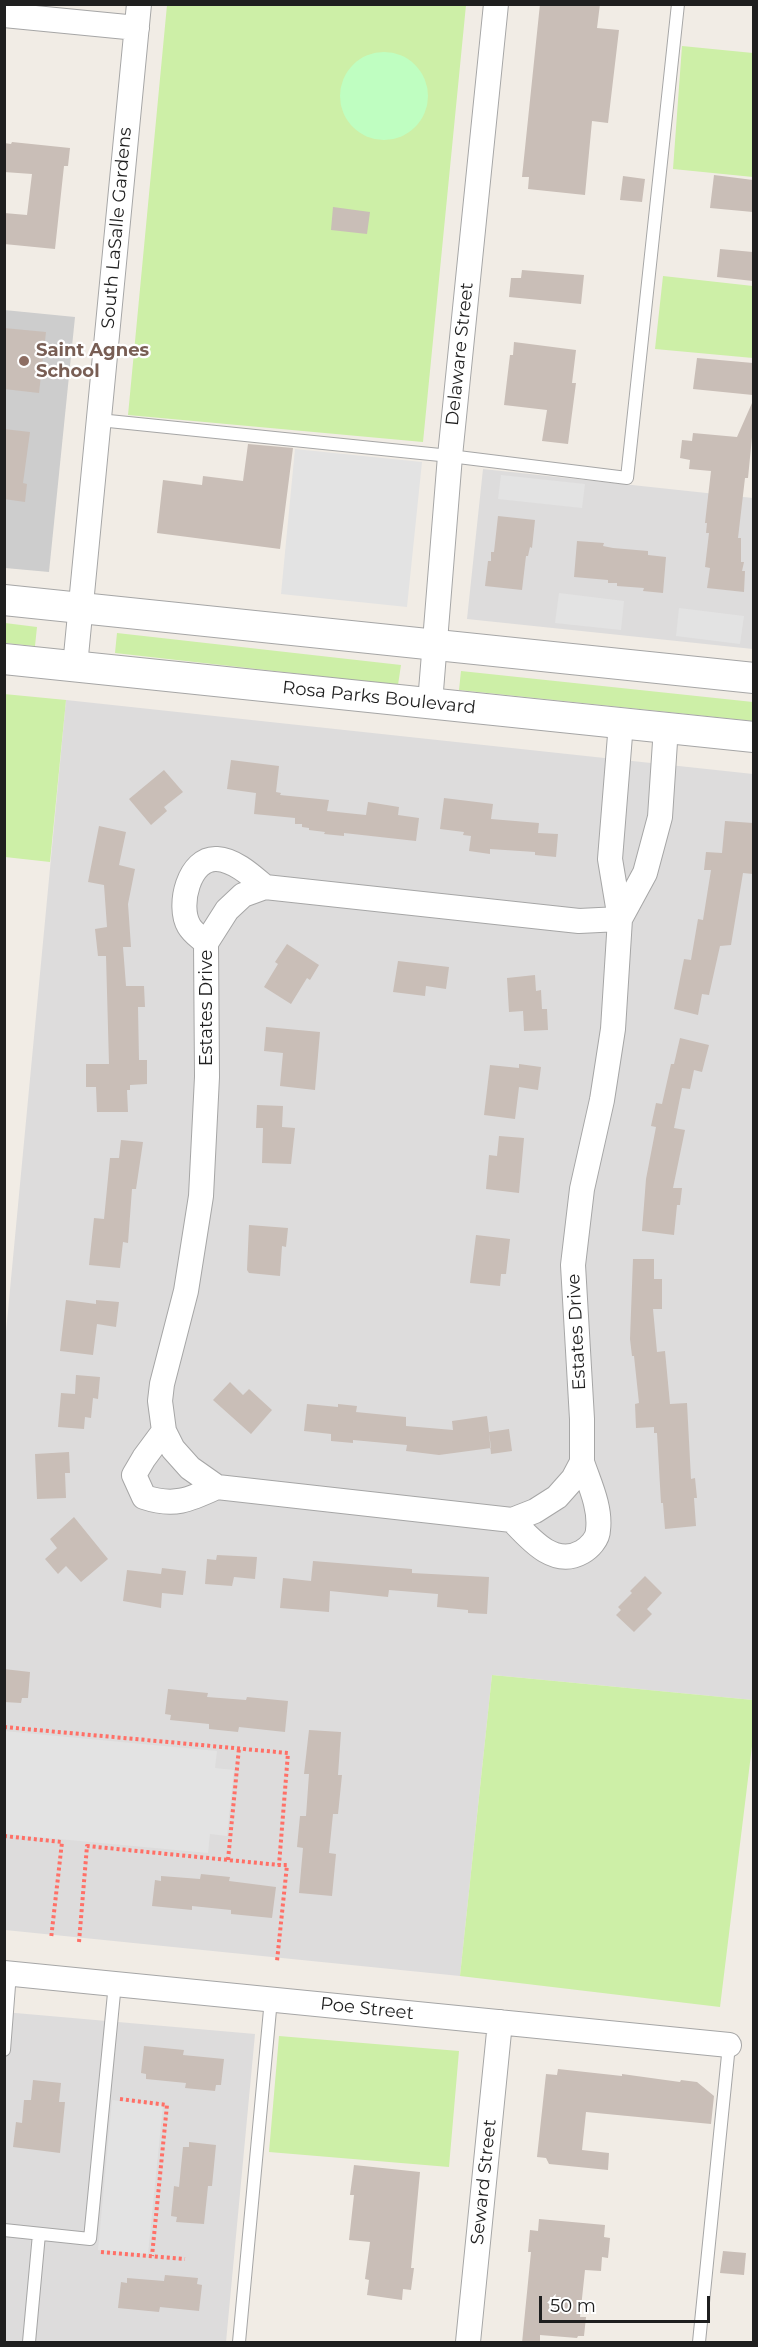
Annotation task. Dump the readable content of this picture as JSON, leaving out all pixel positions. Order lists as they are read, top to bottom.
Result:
{
  "streets": {
    "street": [
      "South LaSalle Gardens",
      "Delaware Street",
      "Rosa Parks Boulevard",
      "Estates Drive",
      "Poe Street",
      "Seward Street"
    ]
  },
  "crossings": [
    ["South LaSalle Gardens", "Rosa Parks Boulevard"],
    ["Delaware Street", "Rosa Parks Boulevard"],
    ["Rosa Parks Boulevard", "Estates Drive"],
    ["Poe Street", "Seward Street"]
  ],
  "places": ["Saint Agnes School"],
  "scale_bar": "50 m"
}
